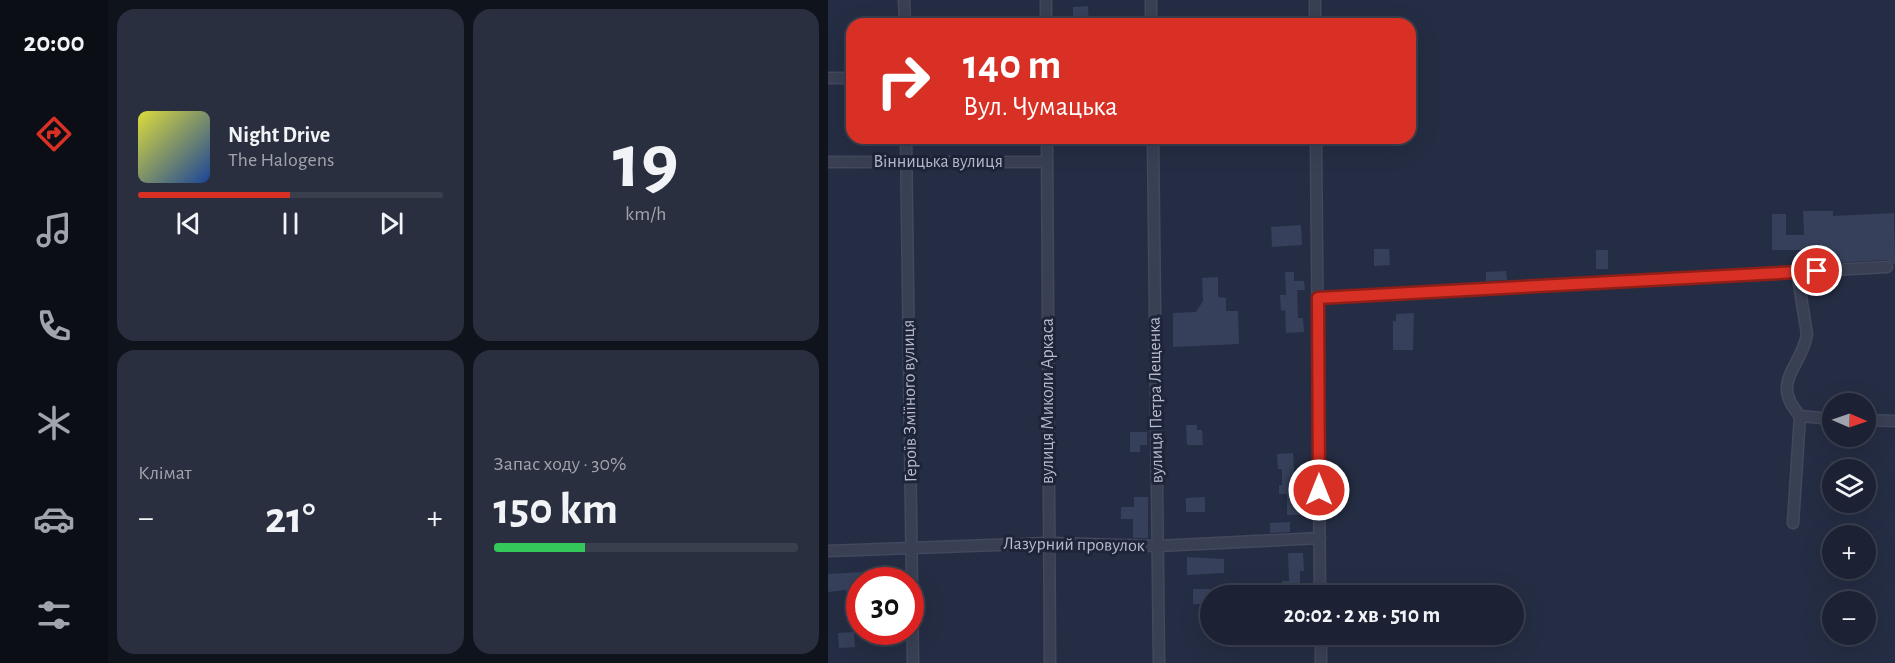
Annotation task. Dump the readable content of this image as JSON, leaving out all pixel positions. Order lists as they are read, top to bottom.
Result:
{
  "streets": {
    "street": [
      "Вінницька вулиця",
      "вулиця Петра Лещенка",
      "Героїв Зміїного вулиця",
      "вулиця Миколи Аркаса",
      "Лазурний провулок"
    ]
  },
  "crossings": [
    ["Вінницька вулиця", "Героїв Зміїного вулиця"],
    ["Вінницька вулиця", "вулиця Миколи Аркаса"],
    ["вулиця Петра Лещенка", "Лазурний провулок"],
    ["Героїв Зміїного вулиця", "Лазурний провулок"],
    ["вулиця Миколи Аркаса", "Лазурний провулок"]
  ],
  "north": "right",
  "page": {
    "tabs": "20:00",
    "tile": [
      ["19", "km/h"],
      "Клімат",
      ["Запас ходу · 30%", "150 km"]
    ],
    "turn": ["140 m", "Вул. Чумацька"],
    "song": ["Night Drive", "The Halogens"],
    "map_buttons": ["+", "−"],
    "heat": ["−", "21°", "+"],
    "limit": "30",
    "trip": "20:02 · 2 хв · 510 m"
  }
}
